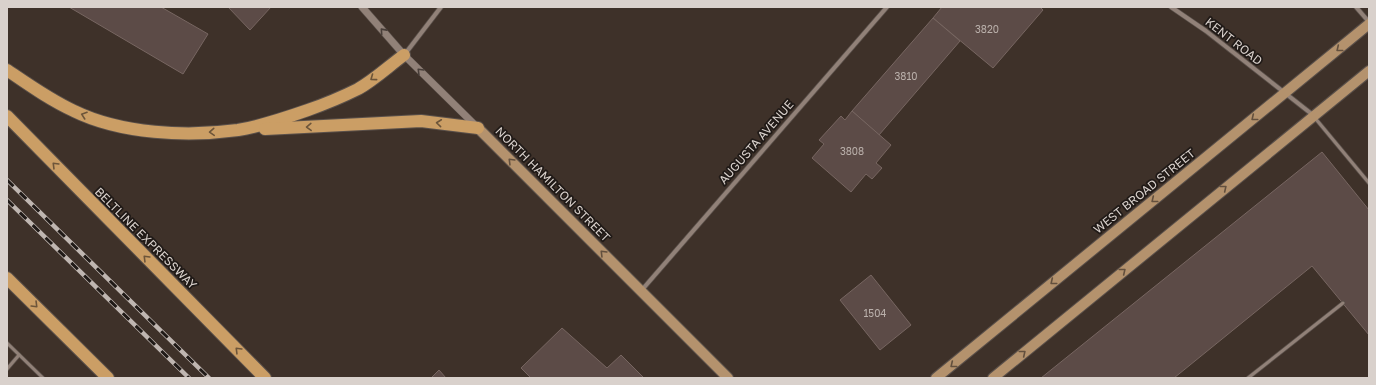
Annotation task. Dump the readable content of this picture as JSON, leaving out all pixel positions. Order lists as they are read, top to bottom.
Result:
{
  "streets": {
    "highway": ["BELTLINE EXPRESSWAY"],
    "main road": ["NORTH HAMILTON STREET", "WEST BROAD STREET"],
    "street": ["KENT ROAD", "AUGUSTA AVENUE"]
  },
  "crossings": [
    ["KENT ROAD", "WEST BROAD STREET"],
    ["AUGUSTA AVENUE", "NORTH HAMILTON STREET"]
  ],
  "one_way": ["NORTH HAMILTON STREET", "BELTLINE EXPRESSWAY"],
  "house_numbers": [
    "3820",
    "3810",
    "3808",
    "1504"
  ]
}
